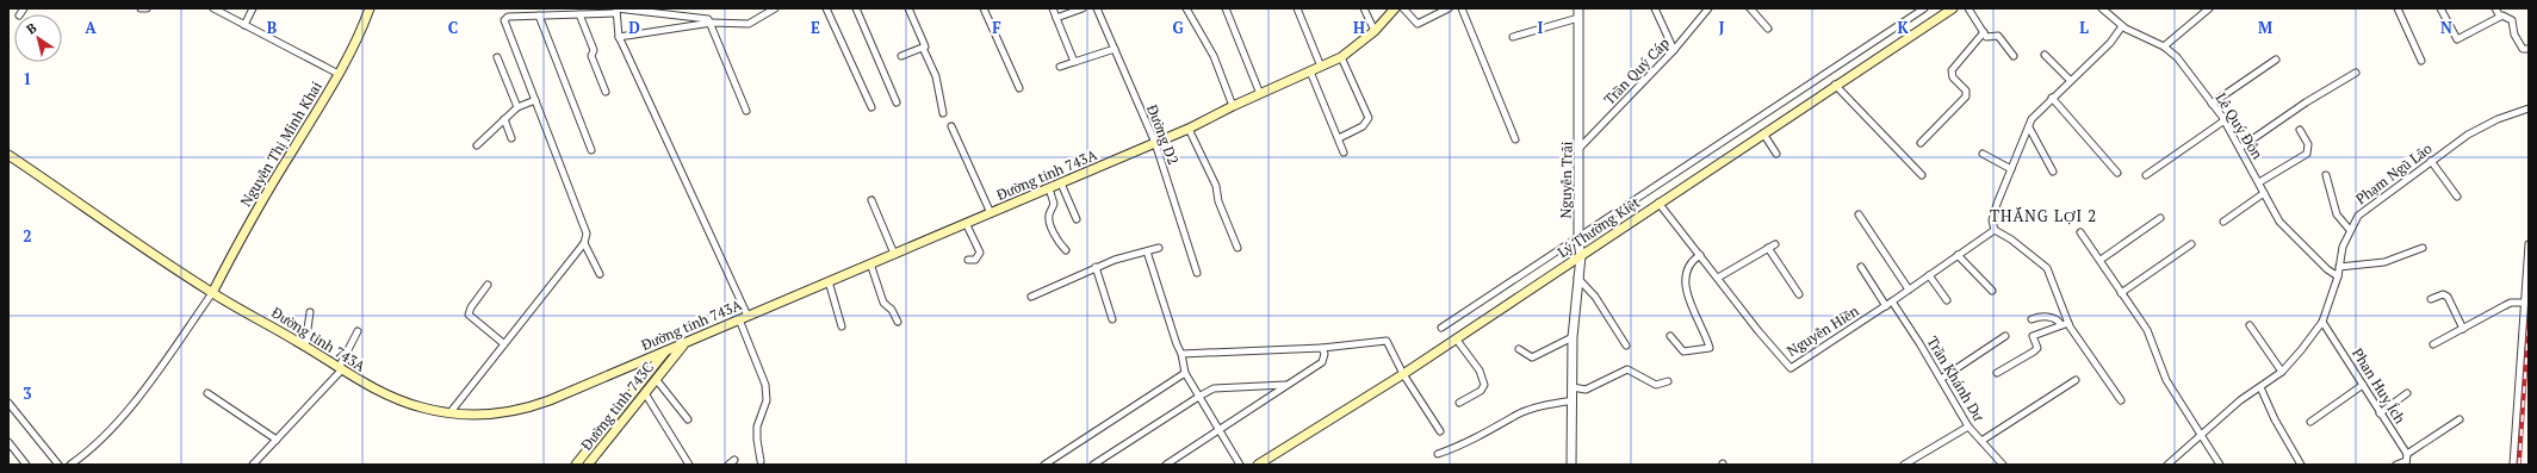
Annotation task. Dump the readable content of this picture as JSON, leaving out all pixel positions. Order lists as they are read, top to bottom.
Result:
{
  "streets": {
    "main road": [
      "Nguyễn Thị Minh Khai",
      "Đường tỉnh 743A",
      "Lý Thường Kiệt",
      "Đường tỉnh 743C"
    ],
    "street": [
      "Trần Quý Cáp",
      "Lê Quý Đôn",
      "Đường D2",
      "Phạm Ngũ Lão",
      "Nguyễn Trãi",
      "Nguyễn Hiền",
      "Trần Khánh Dư",
      "Phan Huy Ích"
    ]
  },
  "crossings": [
    ["Trần Quý Cáp", "Nguyễn Trãi"],
    ["Lê Quý Đôn", "Phạm Ngũ Lão"],
    ["Đường D2", "Đường tỉnh 743A"],
    ["Nguyễn Thị Minh Khai", "Đường tỉnh 743A"],
    ["Phạm Ngũ Lão", "Phan Huy Ích"],
    ["Đường tỉnh 743A", "Đường tỉnh 743C"],
    ["Nguyễn Trãi", "Lý Thường Kiệt"],
    ["Lý Thường Kiệt", "Nguyễn Hiền"],
    ["Nguyễn Hiền", "Trần Khánh Dư"]
  ],
  "districts": ["THẮNG LỢI 2"],
  "north": "top left",
  "grid": {
    "columns": [
      "A",
      "B",
      "C",
      "D",
      "E",
      "F",
      "G",
      "H",
      "I",
      "J",
      "K",
      "L",
      "M",
      "N"
    ],
    "rows": ["1", "2", "3"]
  }
}
